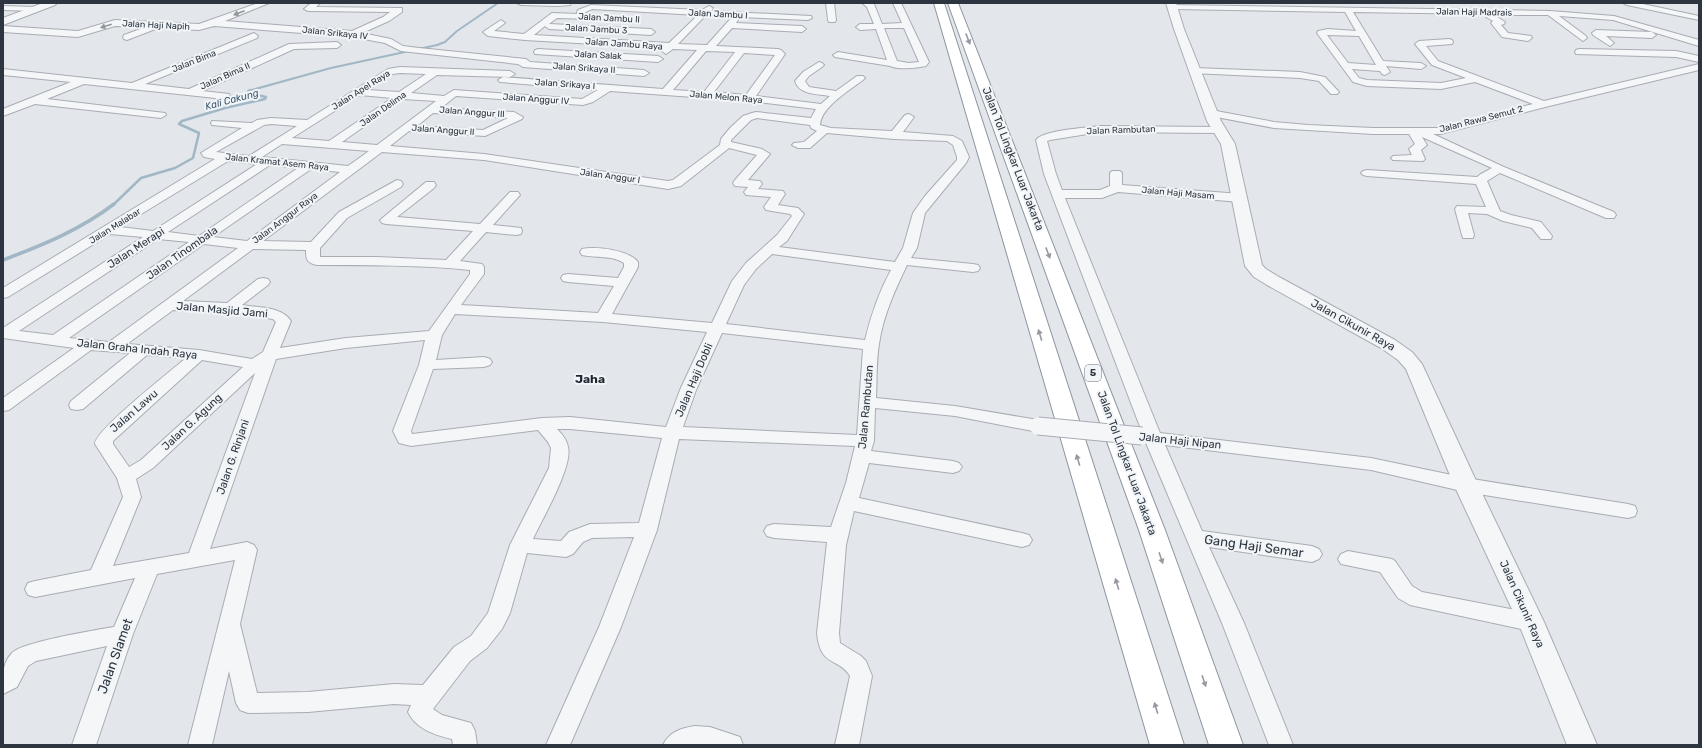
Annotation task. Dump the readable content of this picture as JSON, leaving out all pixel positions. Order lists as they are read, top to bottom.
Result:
{
  "streets": {
    "highway": ["Jalan Tol Lingkar Luar Jakarta", "5"],
    "street": [
      "Jalan Haji Madrais",
      "Jalan Jambu I",
      "Jalan Jambu II",
      "Jalan Haji Napih",
      "Jalan Jambu 3",
      "Jalan Srikaya IV",
      "Jalan Jambu Raya",
      "Jalan Salak",
      "Jalan Bima",
      "Jalan Srikaya II",
      "Jalan Bima II",
      "Jalan Srikaya I",
      "Jalan Apel Raya",
      "Jalan Melon Raya",
      "Jalan Anggur IV",
      "Jalan Delima",
      "Jalan Anggur III",
      "Jalan Rawa Semut 2",
      "Jalan Anggur II",
      "Jalan Rambutan",
      "Jalan Kramat Asem Raya",
      "Jalan Anggur I",
      "Jalan Haji Masam",
      "Jalan Anggur Raya",
      "Jalan Malabar",
      "Jalan Merapi",
      "Jalan Tinombala",
      "Jalan Masjid Jami",
      "Jalan Cikunir Raya",
      "Jalan Graha Indah Raya",
      "Jalan Haji Dobli",
      "Jalan Lawu",
      "Jalan G. Agung",
      "Jalan Haji Nipan",
      "Jalan G. Rinjani",
      "Gang Haji Semar",
      "Jalan Slamet"
    ]
  },
  "crossings": [
    ["Jalan Haji Madrais", "Jalan Cikunir Raya"],
    ["Jalan Jambu I", "Jalan Jambu II"],
    ["Jalan Jambu II", "Jalan Jambu 3"],
    ["Jalan Haji Napih", "Jalan Srikaya IV"],
    ["Jalan Srikaya IV", "Jalan Srikaya II"],
    ["Jalan Jambu Raya", "Jalan Melon Raya"],
    ["Jalan Srikaya I", "Jalan Apel Raya"],
    ["Jalan Srikaya I", "Jalan Melon Raya"],
    ["Jalan Srikaya I", "Jalan Anggur IV"],
    ["Jalan Apel Raya", "Jalan Delima"],
    ["Jalan Apel Raya", "Jalan Kramat Asem Raya"],
    ["Jalan Apel Raya", "Jalan Anggur I"],
    ["Jalan Anggur IV", "Jalan Anggur Raya"],
    ["Jalan Delima", "Jalan Anggur I"],
    ["Jalan Anggur III", "Jalan Anggur II"],
    ["Jalan Anggur III", "Jalan Anggur Raya"],
    ["Jalan Rawa Semut 2", "Jalan Rambutan"],
    ["Jalan Rawa Semut 2", "Jalan Cikunir Raya"],
    ["Jalan Anggur II", "Jalan Anggur Raya"],
    ["Jalan Rambutan", "Jalan Anggur I"],
    ["Jalan Rambutan", "Jalan Haji Masam"],
    ["Jalan Rambutan", "Jalan Cikunir Raya"],
    ["Jalan Rambutan", "Jalan Haji Nipan"],
    ["Jalan Kramat Asem Raya", "Jalan Anggur Raya"],
    ["Jalan Kramat Asem Raya", "Jalan Malabar"],
    ["Jalan Kramat Asem Raya", "Jalan Merapi"],
    ["Jalan Kramat Asem Raya", "Jalan Tinombala"],
    ["Jalan Anggur I", "Jalan Anggur Raya"],
    ["Jalan Anggur I", "Jalan Haji Dobli"],
    ["Jalan Haji Masam", "Jalan Cikunir Raya"],
    ["Jalan Anggur Raya", "Jalan Masjid Jami"],
    ["Jalan Anggur Raya", "Jalan Graha Indah Raya"],
    ["Jalan Merapi", "Jalan Graha Indah Raya"],
    ["Jalan Tinombala", "Jalan Graha Indah Raya"],
    ["Jalan Masjid Jami", "Jalan Graha Indah Raya"],
    ["Jalan Masjid Jami", "Jalan G. Agung"],
    ["Jalan Masjid Jami", "Jalan G. Rinjani"],
    ["Jalan Cikunir Raya", "Jalan Haji Nipan"],
    ["Jalan Graha Indah Raya", "Jalan Lawu"],
    ["Jalan Graha Indah Raya", "Jalan G. Agung"],
    ["Jalan Graha Indah Raya", "Jalan G. Rinjani"],
    ["Jalan Lawu", "Jalan G. Agung"],
    ["Jalan G. Agung", "Jalan G. Rinjani"]
  ],
  "districts": ["Jaha"],
  "water": ["Kali Cakung"]
}
